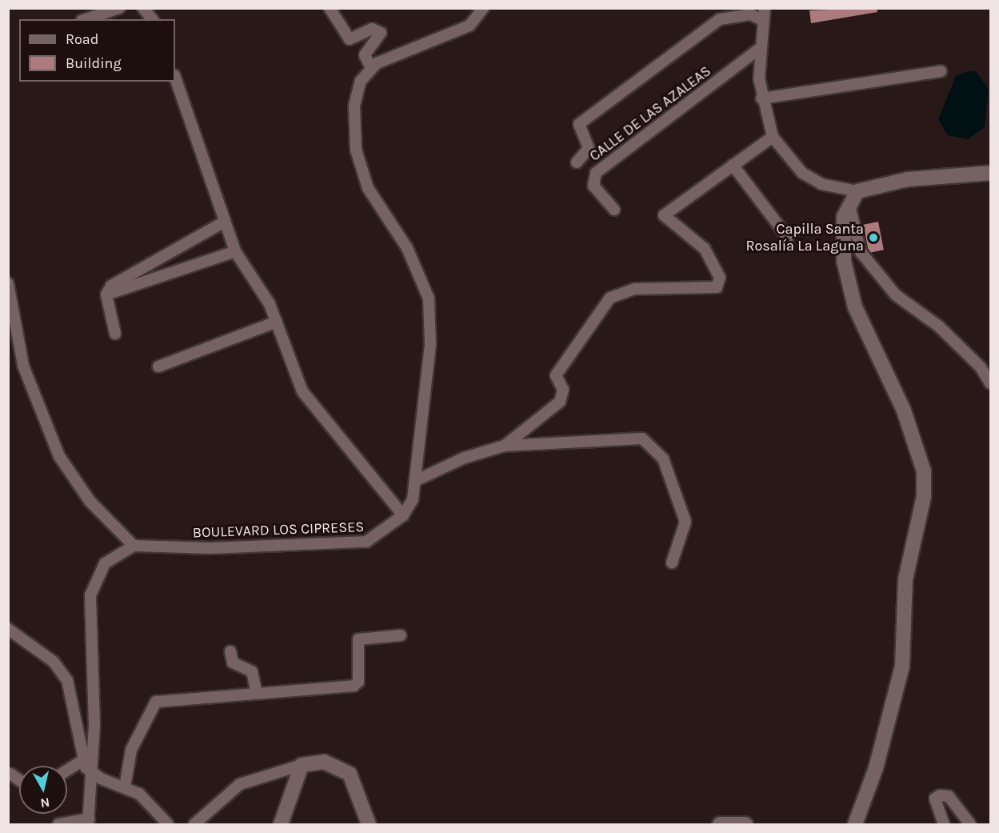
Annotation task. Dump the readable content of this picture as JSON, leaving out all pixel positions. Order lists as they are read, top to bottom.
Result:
{
  "streets": {
    "street": ["CALLE DE LAS AZALEAS", "BOULEVARD LOS CIPRESES"]
  },
  "places": ["Capilla Santa Rosalía La Laguna"],
  "legend": ["Road", "Building"],
  "north": "bottom"
}
